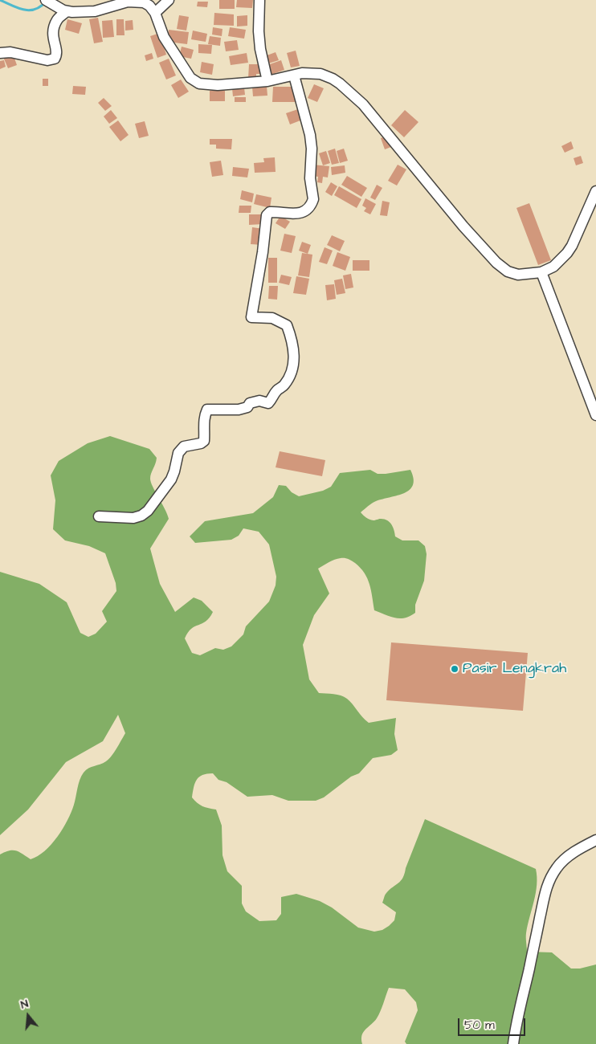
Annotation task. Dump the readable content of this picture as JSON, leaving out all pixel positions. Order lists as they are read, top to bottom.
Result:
{
  "places": ["Pasir Lengkrah"],
  "scale_bar": "50 m",
  "north": "top"
}
